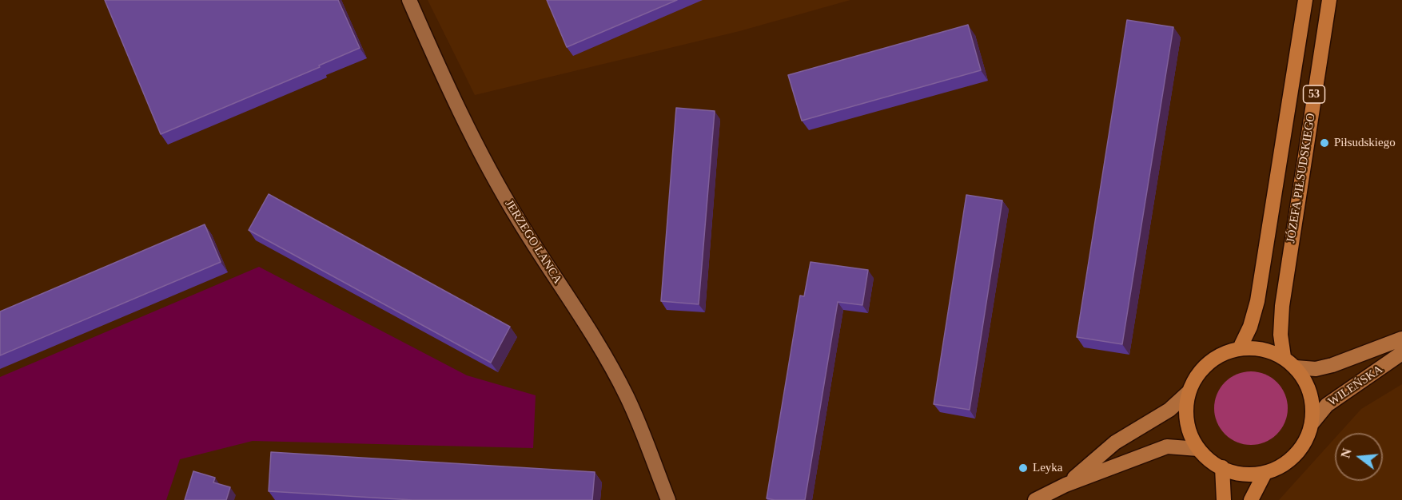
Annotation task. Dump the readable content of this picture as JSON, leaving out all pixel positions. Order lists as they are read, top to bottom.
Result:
{
  "streets": {
    "main road": ["53", "JÓZEFA PIŁSUDSKIEGO"],
    "street": ["JERZEGO LANCA", "WILEŃSKA"]
  },
  "crossings": [
    ["JÓZEFA PIŁSUDSKIEGO", "WILEŃSKA"]
  ],
  "places": ["Piłsudskiego", "Leyka"],
  "north": "left"
}
